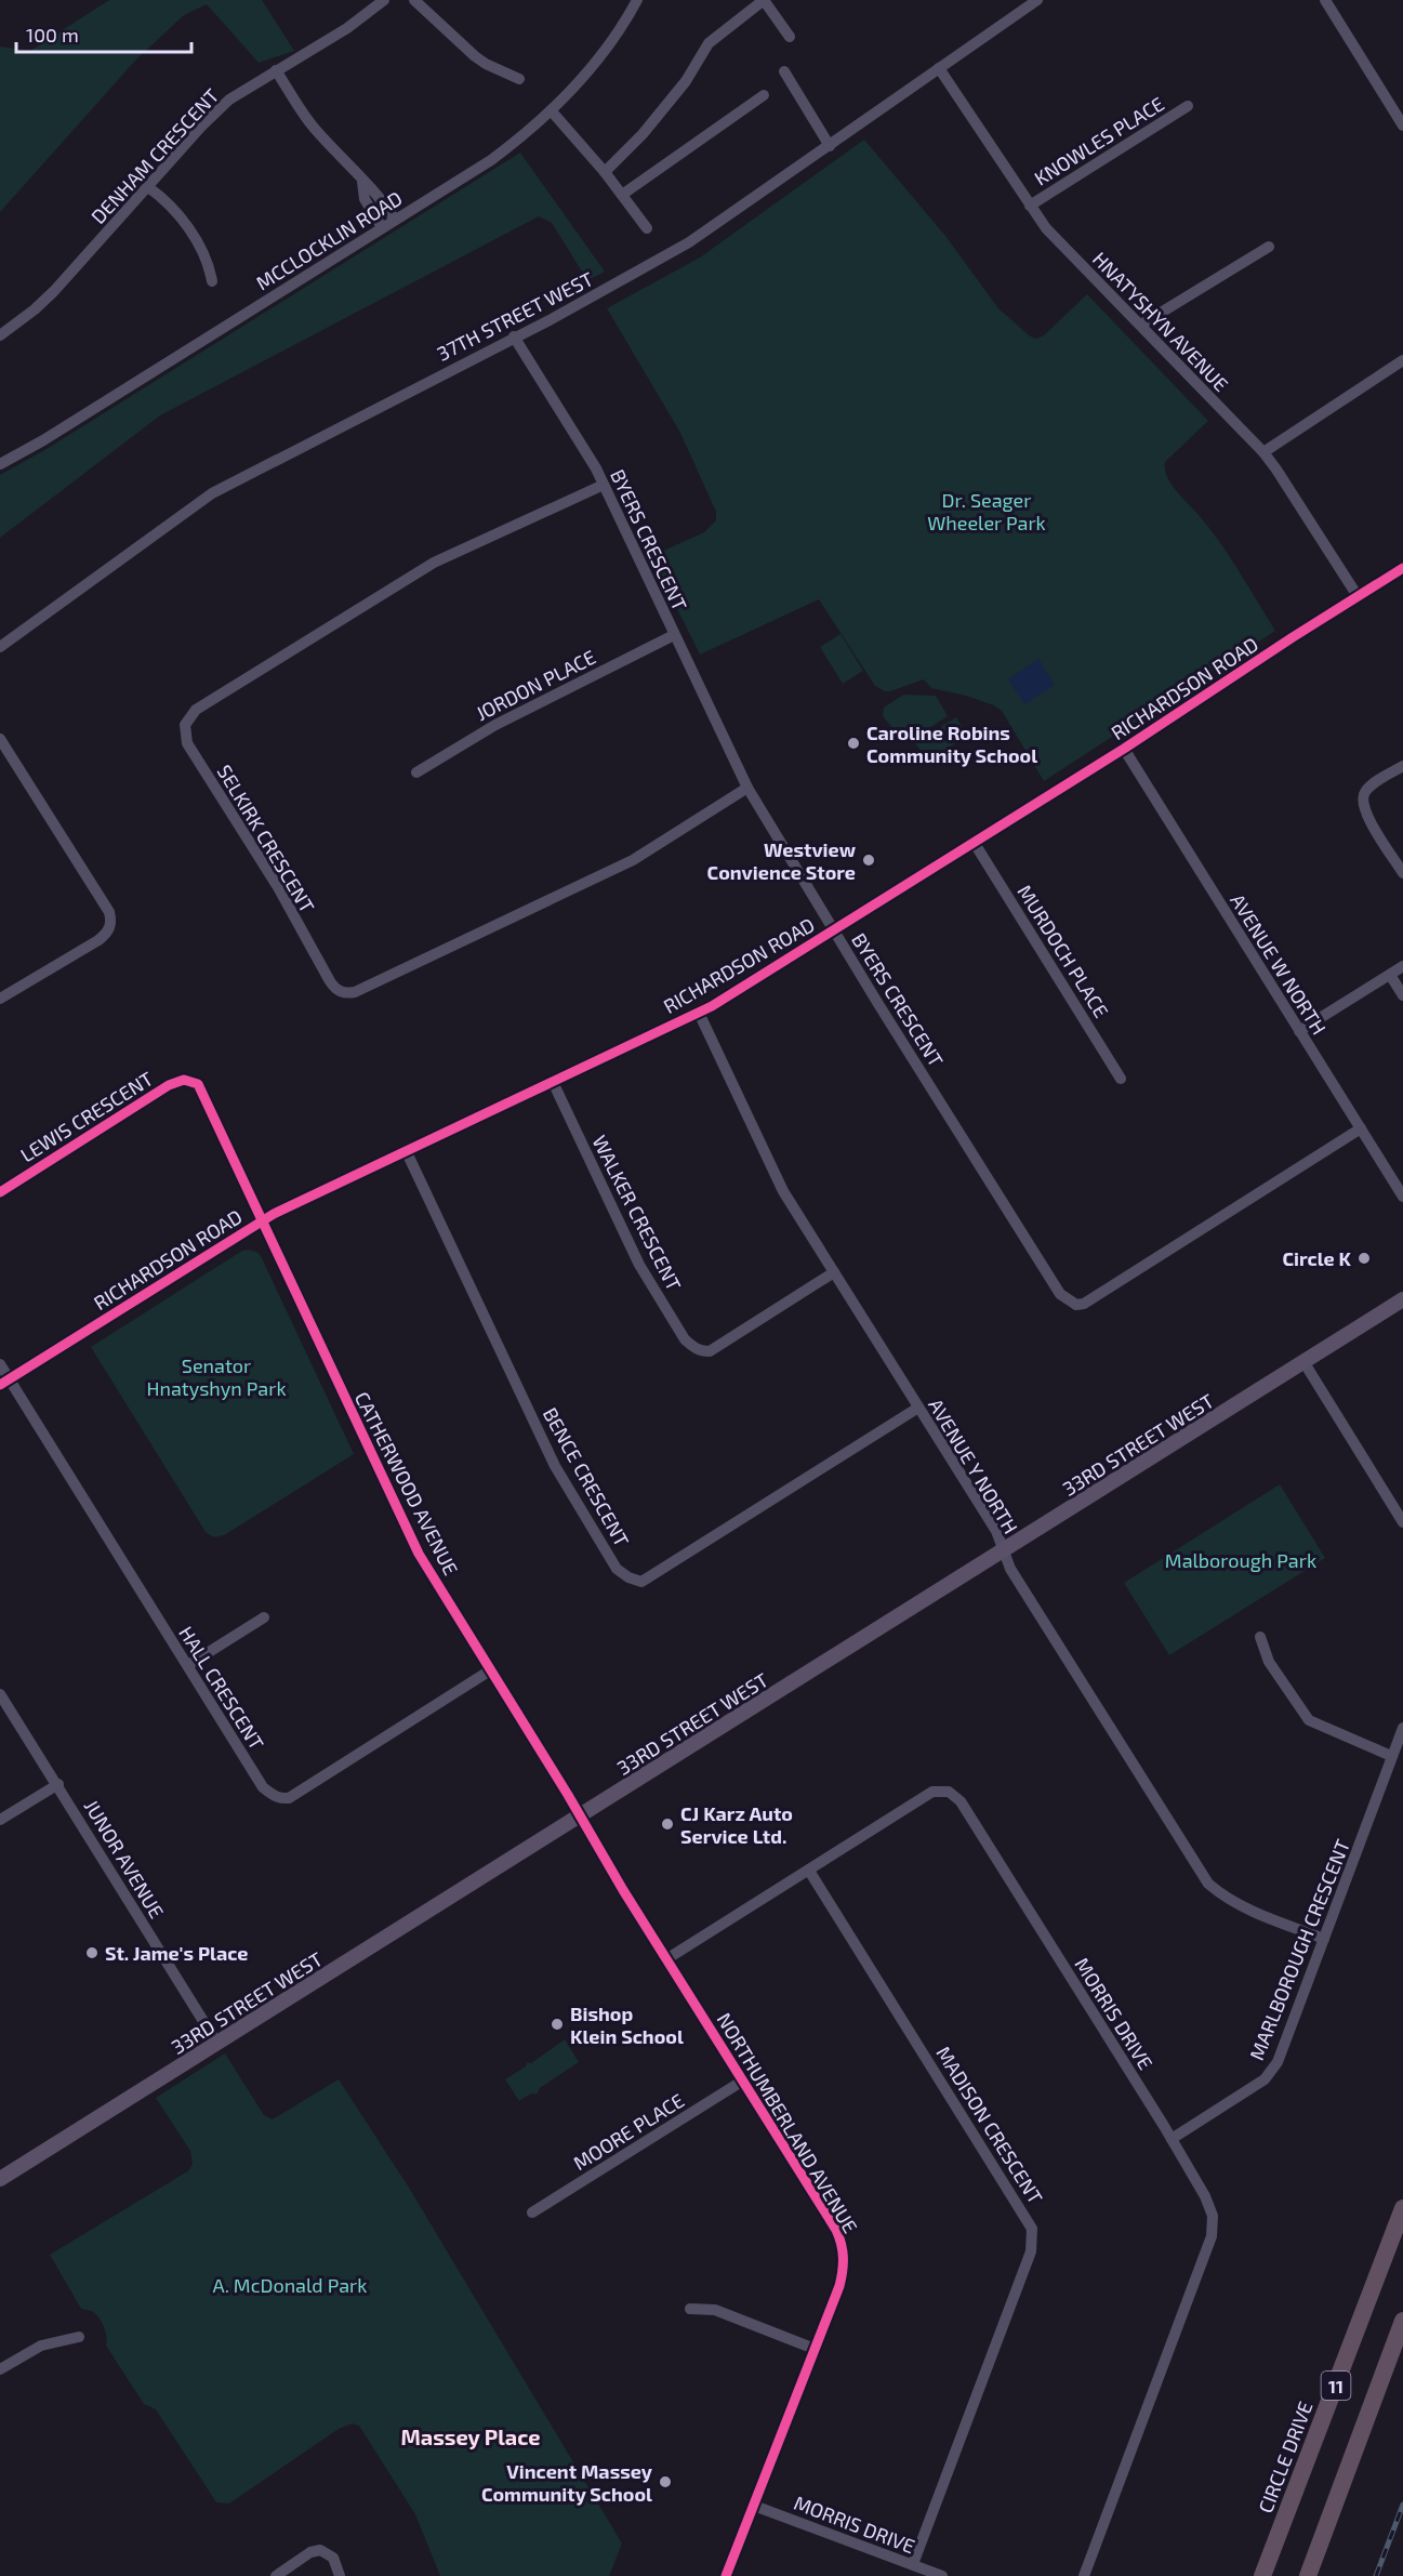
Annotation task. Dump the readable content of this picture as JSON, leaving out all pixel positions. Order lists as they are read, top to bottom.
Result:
{
  "streets": {
    "highway": ["11", "CIRCLE DRIVE"],
    "main road": ["33RD STREET WEST"],
    "street": [
      "KNOWLES PLACE",
      "DENHAM CRESCENT",
      "MCCLOCKLIN ROAD",
      "37TH STREET WEST",
      "HNATYSHYN AVENUE",
      "BYERS CRESCENT",
      "JORDON PLACE",
      "RICHARDSON ROAD",
      "SELKIRK CRESCENT",
      "MURDOCH PLACE",
      "AVENUE W NORTH",
      "LEWIS CRESCENT",
      "WALKER CRESCENT",
      "AVENUE Y NORTH",
      "BENCE CRESCENT",
      "CATHERWOOD AVENUE",
      "HALL CRESCENT",
      "JUNOR AVENUE",
      "MARLBOROUGH CRESCENT",
      "MORRIS DRIVE",
      "NORTHUMBERLAND AVENUE",
      "MADISON CRESCENT",
      "MOORE PLACE"
    ]
  },
  "crossings": [
    ["KNOWLES PLACE", "HNATYSHYN AVENUE"],
    ["37TH STREET WEST", "HNATYSHYN AVENUE"],
    ["37TH STREET WEST", "BYERS CRESCENT"],
    ["HNATYSHYN AVENUE", "RICHARDSON ROAD"],
    ["BYERS CRESCENT", "JORDON PLACE"],
    ["BYERS CRESCENT", "RICHARDSON ROAD"],
    ["BYERS CRESCENT", "SELKIRK CRESCENT"],
    ["BYERS CRESCENT", "AVENUE W NORTH"],
    ["RICHARDSON ROAD", "MURDOCH PLACE"],
    ["RICHARDSON ROAD", "AVENUE W NORTH"],
    ["RICHARDSON ROAD", "LEWIS CRESCENT"],
    ["RICHARDSON ROAD", "WALKER CRESCENT"],
    ["RICHARDSON ROAD", "AVENUE Y NORTH"],
    ["RICHARDSON ROAD", "BENCE CRESCENT"],
    ["RICHARDSON ROAD", "CATHERWOOD AVENUE"],
    ["RICHARDSON ROAD", "HALL CRESCENT"],
    ["LEWIS CRESCENT", "CATHERWOOD AVENUE"],
    ["WALKER CRESCENT", "AVENUE Y NORTH"],
    ["33RD STREET WEST", "AVENUE Y NORTH"],
    ["33RD STREET WEST", "CATHERWOOD AVENUE"],
    ["33RD STREET WEST", "JUNOR AVENUE"],
    ["33RD STREET WEST", "NORTHUMBERLAND AVENUE"],
    ["AVENUE Y NORTH", "BENCE CRESCENT"],
    ["AVENUE Y NORTH", "MARLBOROUGH CRESCENT"],
    ["CATHERWOOD AVENUE", "HALL CRESCENT"],
    ["CATHERWOOD AVENUE", "NORTHUMBERLAND AVENUE"],
    ["MARLBOROUGH CRESCENT", "MORRIS DRIVE"],
    ["MORRIS DRIVE", "NORTHUMBERLAND AVENUE"],
    ["MORRIS DRIVE", "MADISON CRESCENT"],
    ["NORTHUMBERLAND AVENUE", "MOORE PLACE"]
  ],
  "districts": ["Massey Place"],
  "parks": [
    "Dr. Seager Wheeler Park",
    "Senator Hnatyshyn Park",
    "Malborough Park",
    "A. McDonald Park"
  ],
  "places": [
    "Caroline Robins Community School",
    "Westview Convience Store",
    "Circle K",
    "CJ Karz Auto Service Ltd.",
    "St. Jame's Place",
    "Bishop Klein School",
    "Vincent Massey Community School"
  ],
  "scale_bar": "100 m"
}
